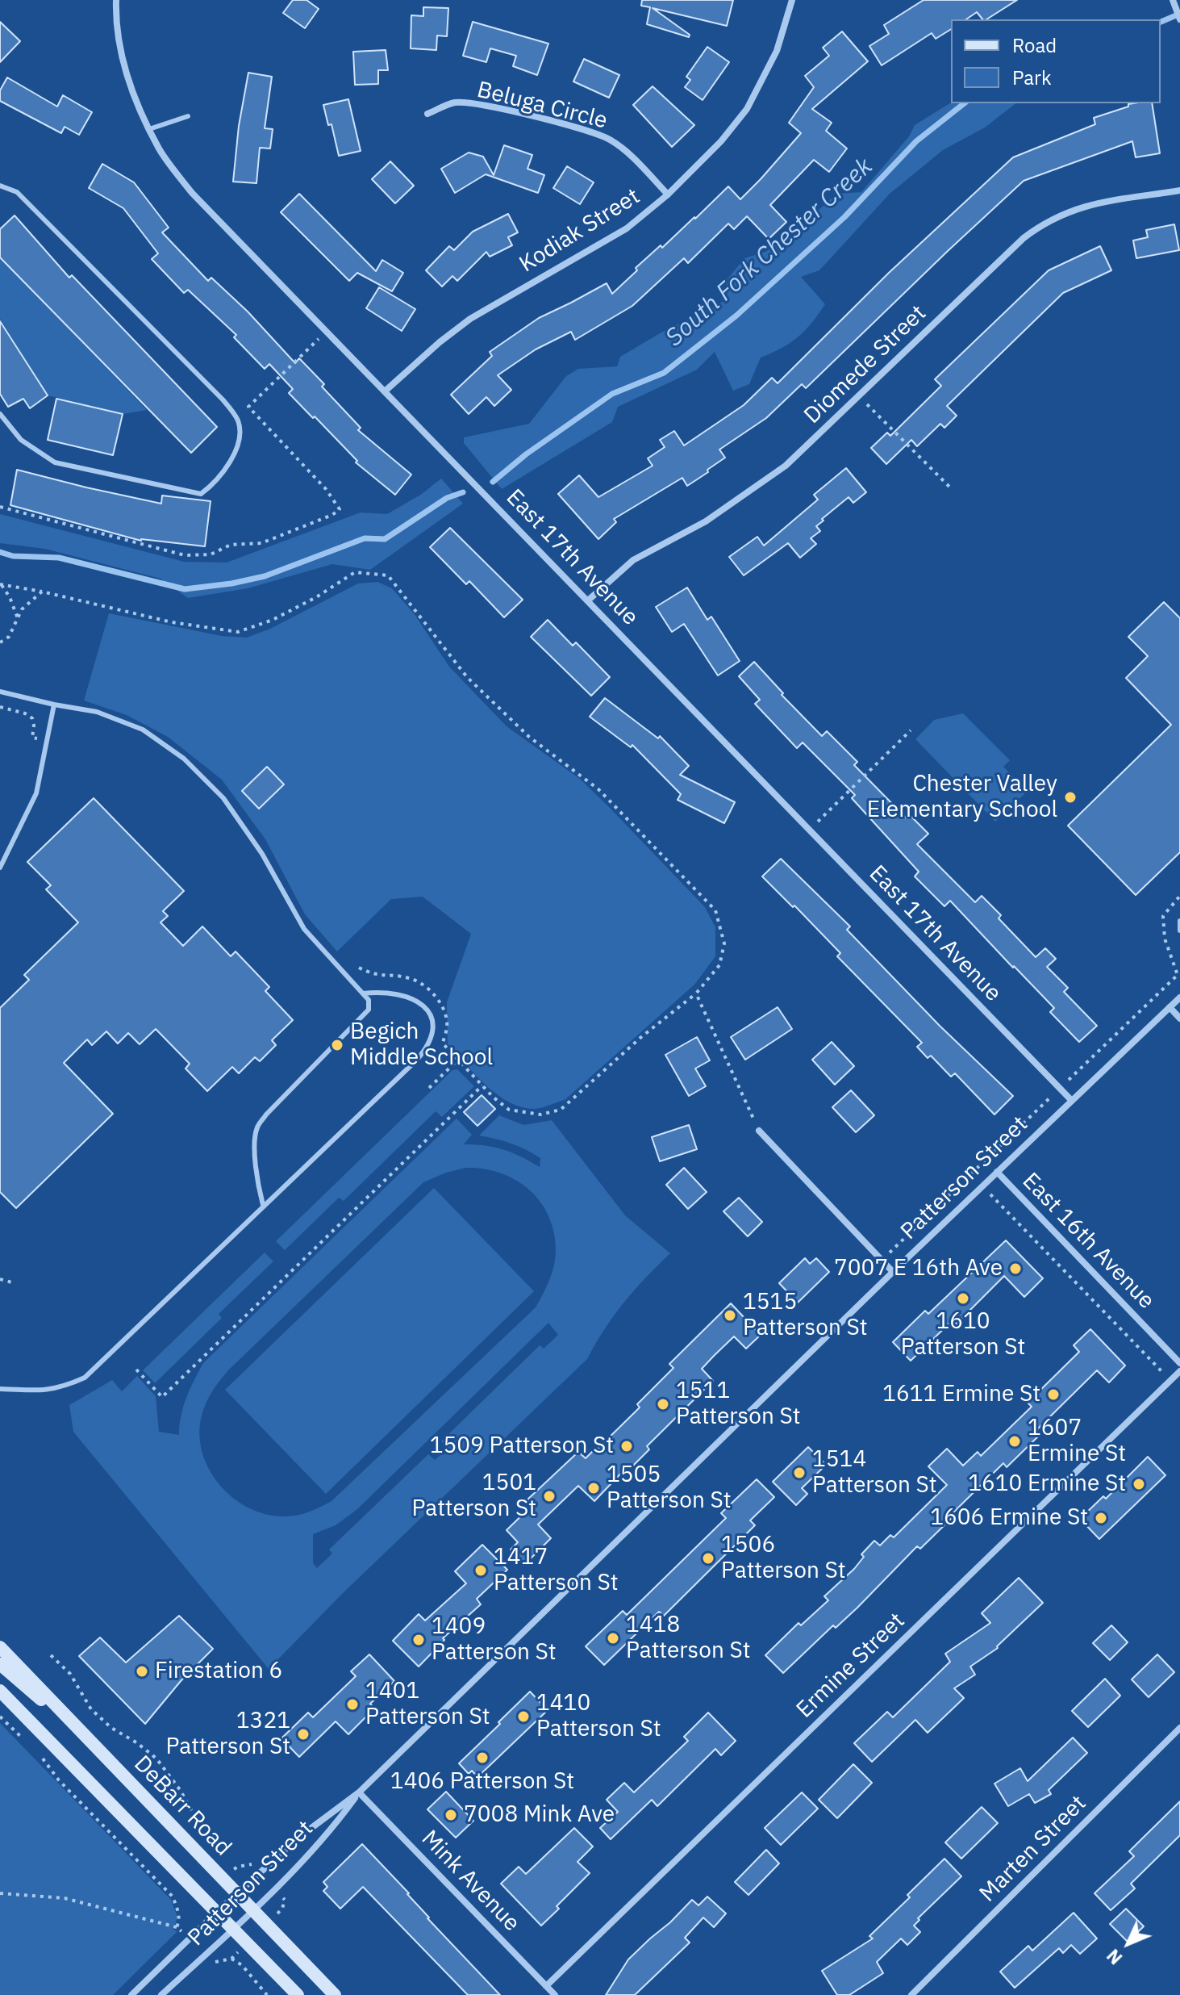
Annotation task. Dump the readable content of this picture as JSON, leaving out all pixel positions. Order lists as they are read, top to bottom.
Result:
{
  "streets": {
    "main road": ["DeBarr Road"],
    "street": [
      "Beluga Circle",
      "Kodiak Street",
      "Diomede Street",
      "East 17th Avenue",
      "Patterson Street",
      "East 16th Avenue",
      "Ermine Street",
      "Marten Street",
      "Mink Avenue"
    ]
  },
  "crossings": [
    ["Beluga Circle", "Kodiak Street"],
    ["Kodiak Street", "East 17th Avenue"],
    ["Diomede Street", "East 17th Avenue"],
    ["East 17th Avenue", "Patterson Street"],
    ["Patterson Street", "East 16th Avenue"],
    ["Patterson Street", "DeBarr Road"],
    ["Patterson Street", "Mink Avenue"],
    ["Ermine Street", "Mink Avenue"]
  ],
  "water": ["South Fork Chester Creek"],
  "places": [
    "Chester Valley Elementary School",
    "Begich Middle School",
    "7007 E 16th Ave",
    "1610 Patterson St",
    "1515 Patterson St",
    "1611 Ermine St",
    "1511 Patterson St",
    "1607 Ermine St",
    "1509 Patterson St",
    "1514 Patterson St",
    "1610 Ermine St",
    "1505 Patterson St",
    "1501 Patterson St",
    "1606 Ermine St",
    "1506 Patterson St",
    "1417 Patterson St",
    "1418 Patterson St",
    "1409 Patterson St",
    "Firestation 6",
    "1401 Patterson St",
    "1410 Patterson St",
    "1321 Patterson St",
    "1406 Patterson St",
    "7008 Mink Ave"
  ],
  "legend": ["Road", "Park"],
  "north": "bottom left"
}
